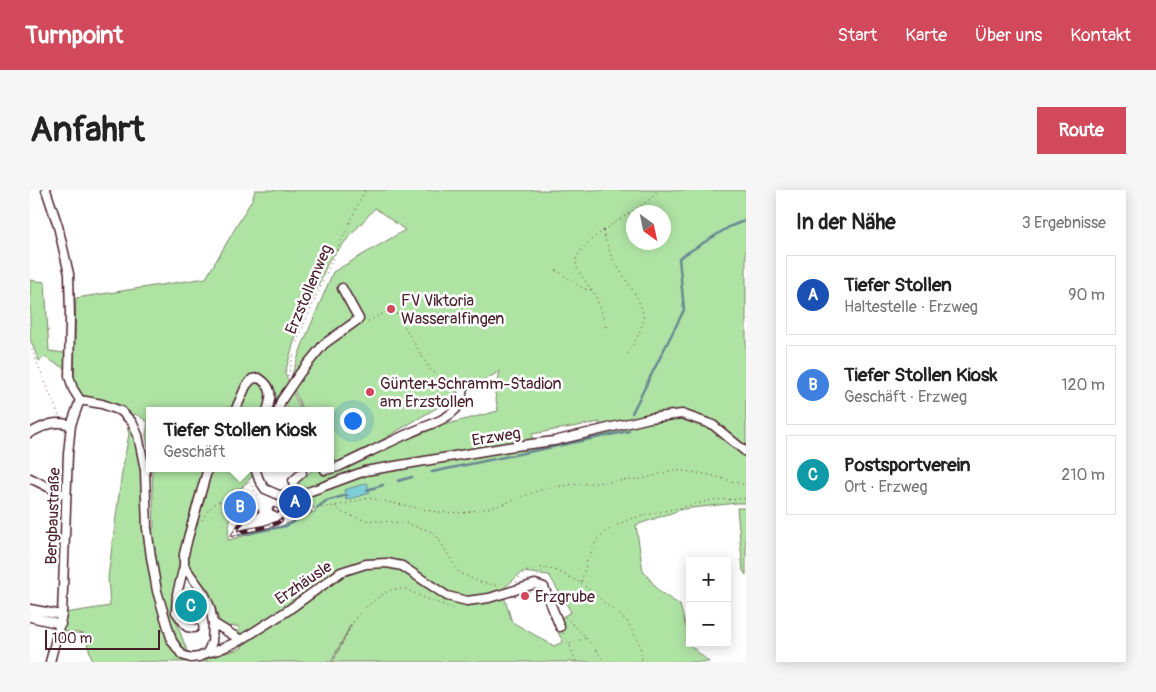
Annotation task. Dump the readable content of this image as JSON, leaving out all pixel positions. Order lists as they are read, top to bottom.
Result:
{
  "streets": {
    "street": ["Erzweg", "Bergbaustraße", "Erzhäusle"],
    "path": ["Erzstollenweg"]
  },
  "places": ["FV Viktoria Wasseralfingen", "Günter+Schramm-Stadion am Erzstollen", "Erzgrube"],
  "scale_bar": "100 m",
  "north": "bottom right",
  "page": {
    "header": "Turnpoint",
    "nav": [
      "Start",
      "Karte",
      "Über uns",
      "Kontakt"
    ],
    "buttons": "Route",
    "title": "Anfahrt",
    "heading": ["In der Nähe", "3 Ergebnisse"],
    "list": [
      {
        "mark": "A",
        "name": "Tiefer Stollen",
        "note": "Haltestelle · Erzweg",
        "value": "90 m"
      },
      {
        "mark": "B",
        "name": "Tiefer Stollen Kiosk",
        "note": "Geschäft · Erzweg",
        "value": "120 m"
      },
      {
        "mark": "C",
        "name": "Postsportverein",
        "note": "Ort · Erzweg",
        "value": "210 m"
      }
    ],
    "popup": ["Tiefer Stollen Kiosk", "Geschäft"],
    "pins": ["A", "B", "C"],
    "map_buttons": ["+", "−"],
    "scale": "100 m"
  }
}
